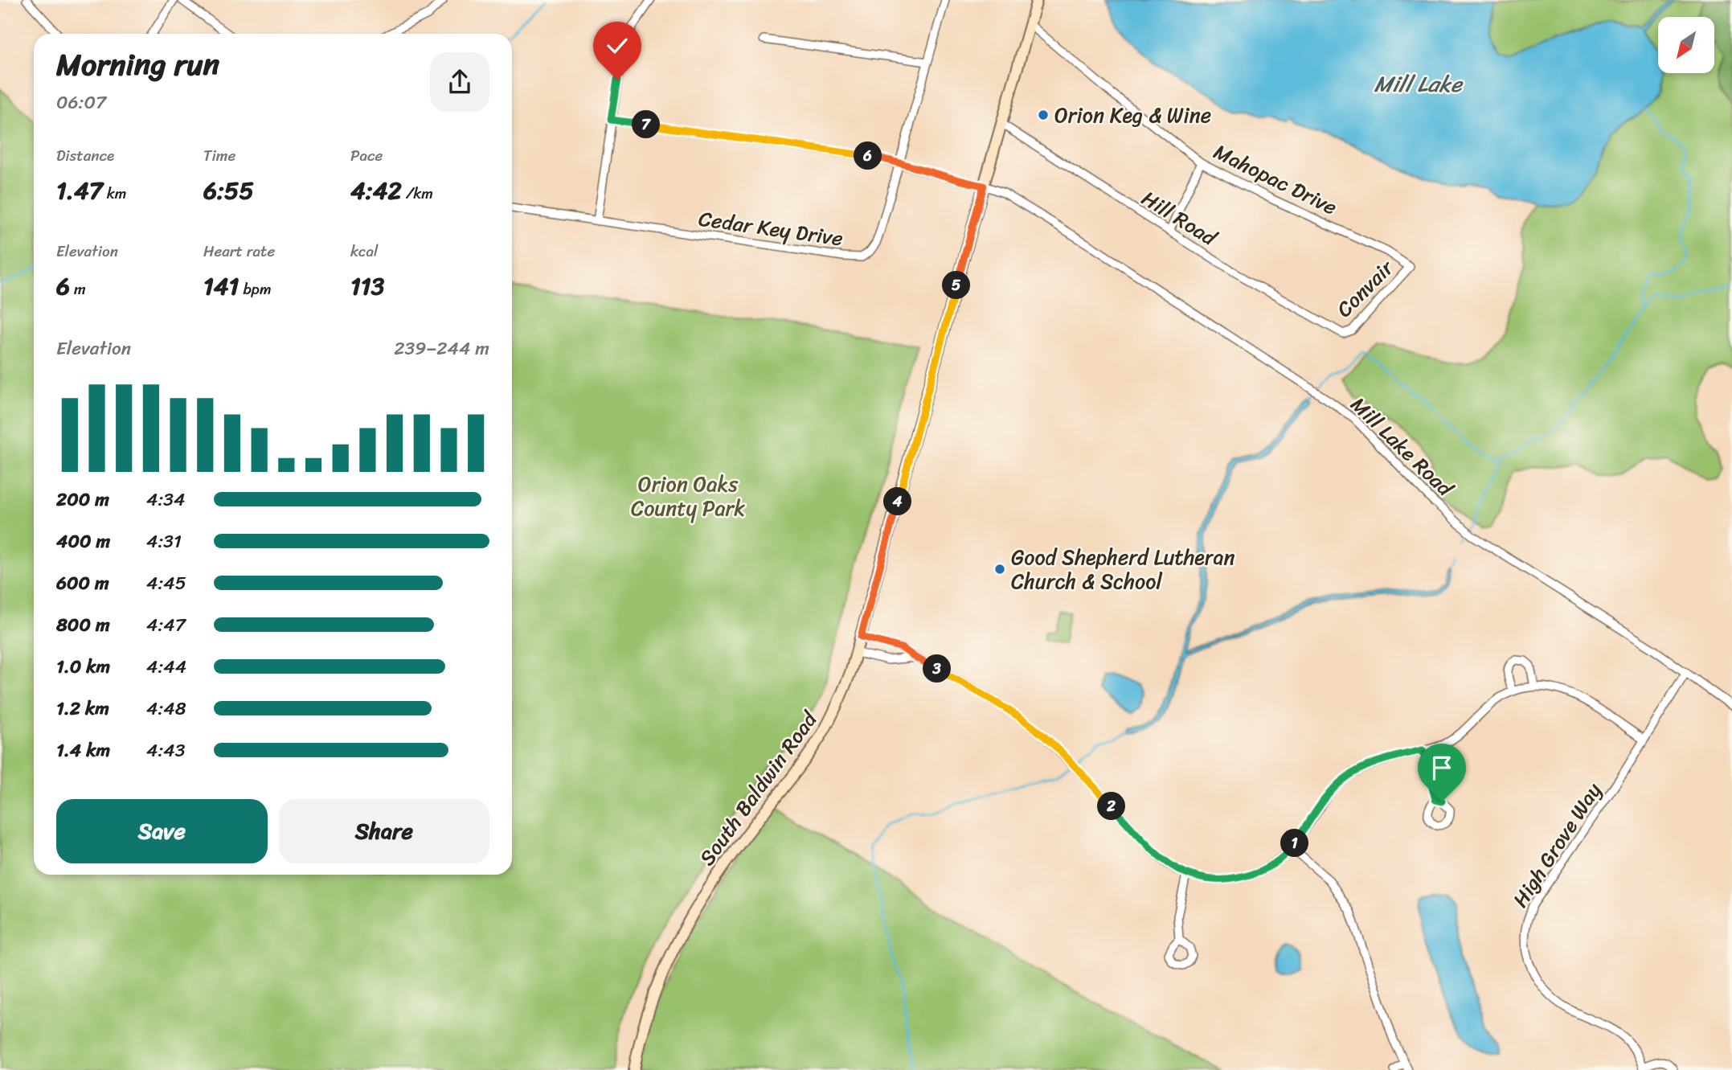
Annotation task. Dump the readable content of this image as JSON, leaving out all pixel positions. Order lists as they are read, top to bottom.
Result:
{
  "streets": {
    "main road": ["South Baldwin Road"],
    "street": [
      "Mahopac Drive",
      "Hill Road",
      "Cedar Key Drive",
      "Convair",
      "Mill Lake Road",
      "High Grove Way"
    ]
  },
  "crossings": [
    ["Mahopac Drive", "Convair"],
    ["Mahopac Drive", "South Baldwin Road"],
    ["Hill Road", "Convair"],
    ["Hill Road", "South Baldwin Road"],
    ["Cedar Key Drive", "Mill Lake Road"],
    ["Mill Lake Road", "South Baldwin Road"],
    ["Mill Lake Road", "High Grove Way"]
  ],
  "water": ["Mill Lake"],
  "parks": ["Orion Oaks County Park"],
  "places": ["Orion Keg & Wine", "Good Shepherd Lutheran Church & School"],
  "north": "bottom left",
  "page": {
    "heading": ["Morning run", "06:07"],
    "pins": [
      "7",
      "6",
      "5",
      "4",
      "3",
      "2",
      "1"
    ],
    "stats": [
      ["Distance", "1.47 km"],
      ["Time", "6:55"],
      ["Pace", "4:42 /km"],
      ["Elevation", "6 m"],
      ["Heart rate", "141 bpm"],
      ["kcal", "113"]
    ],
    "chart": ["Elevation", "239–244 m"],
    "list": [
      {
        "name": "200 m",
        "note": "4:34"
      },
      {
        "name": "400 m",
        "note": "4:31"
      },
      {
        "name": "600 m",
        "note": "4:45"
      },
      {
        "name": "800 m",
        "note": "4:47"
      },
      {
        "name": "1.0 km",
        "note": "4:44"
      },
      {
        "name": "1.2 km",
        "note": "4:48"
      },
      {
        "name": "1.4 km",
        "note": "4:43"
      }
    ],
    "buttons": ["Save", "Share"]
  }
}
